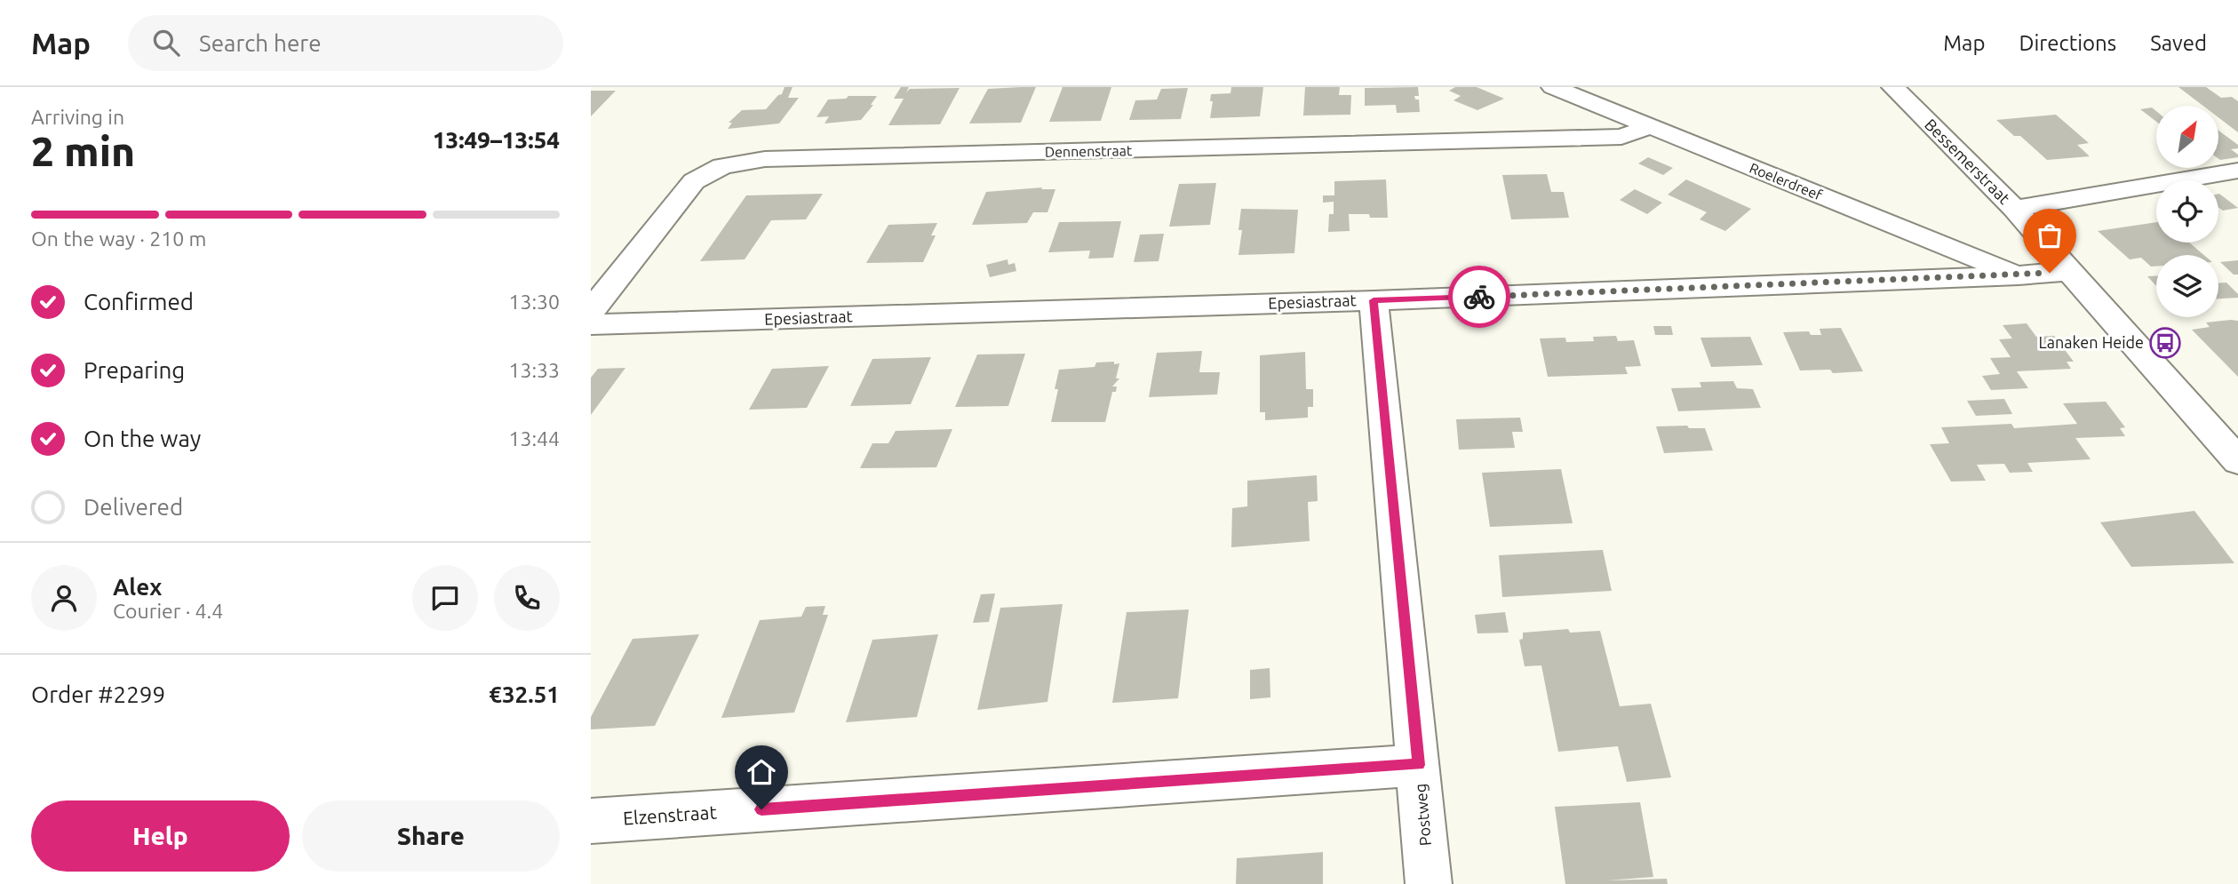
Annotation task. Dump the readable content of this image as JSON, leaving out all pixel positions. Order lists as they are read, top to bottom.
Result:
{
  "streets": {
    "street": [
      "Dennenstraat",
      "Bessemerstraat",
      "Roelerdreef",
      "Epesiastraat",
      "Postweg",
      "Elzenstraat"
    ]
  },
  "crossings": [
    ["Dennenstraat", "Roelerdreef"],
    ["Bessemerstraat", "Epesiastraat"],
    ["Roelerdreef", "Epesiastraat"],
    ["Epesiastraat", "Postweg"],
    ["Postweg", "Elzenstraat"]
  ],
  "places": {
    "bus stop": ["Lanaken Heide"]
  },
  "north": "top right",
  "page": {
    "header": "Map",
    "search": "Search here",
    "nav": ["Map", "Directions", "Saved"],
    "heading": ["2 min", "Arriving in", "13:49–13:54"],
    "panel": [
      "Alex",
      "Courier · 4.4",
      "Order #2299",
      "€32.51"
    ],
    "bar": "On the way · 210 m",
    "list": [
      ["Confirmed", "13:30"],
      ["Preparing", "13:33"],
      ["On the way", "13:44"],
      "Delivered"
    ],
    "buttons": ["Help", "Share"]
  }
}
